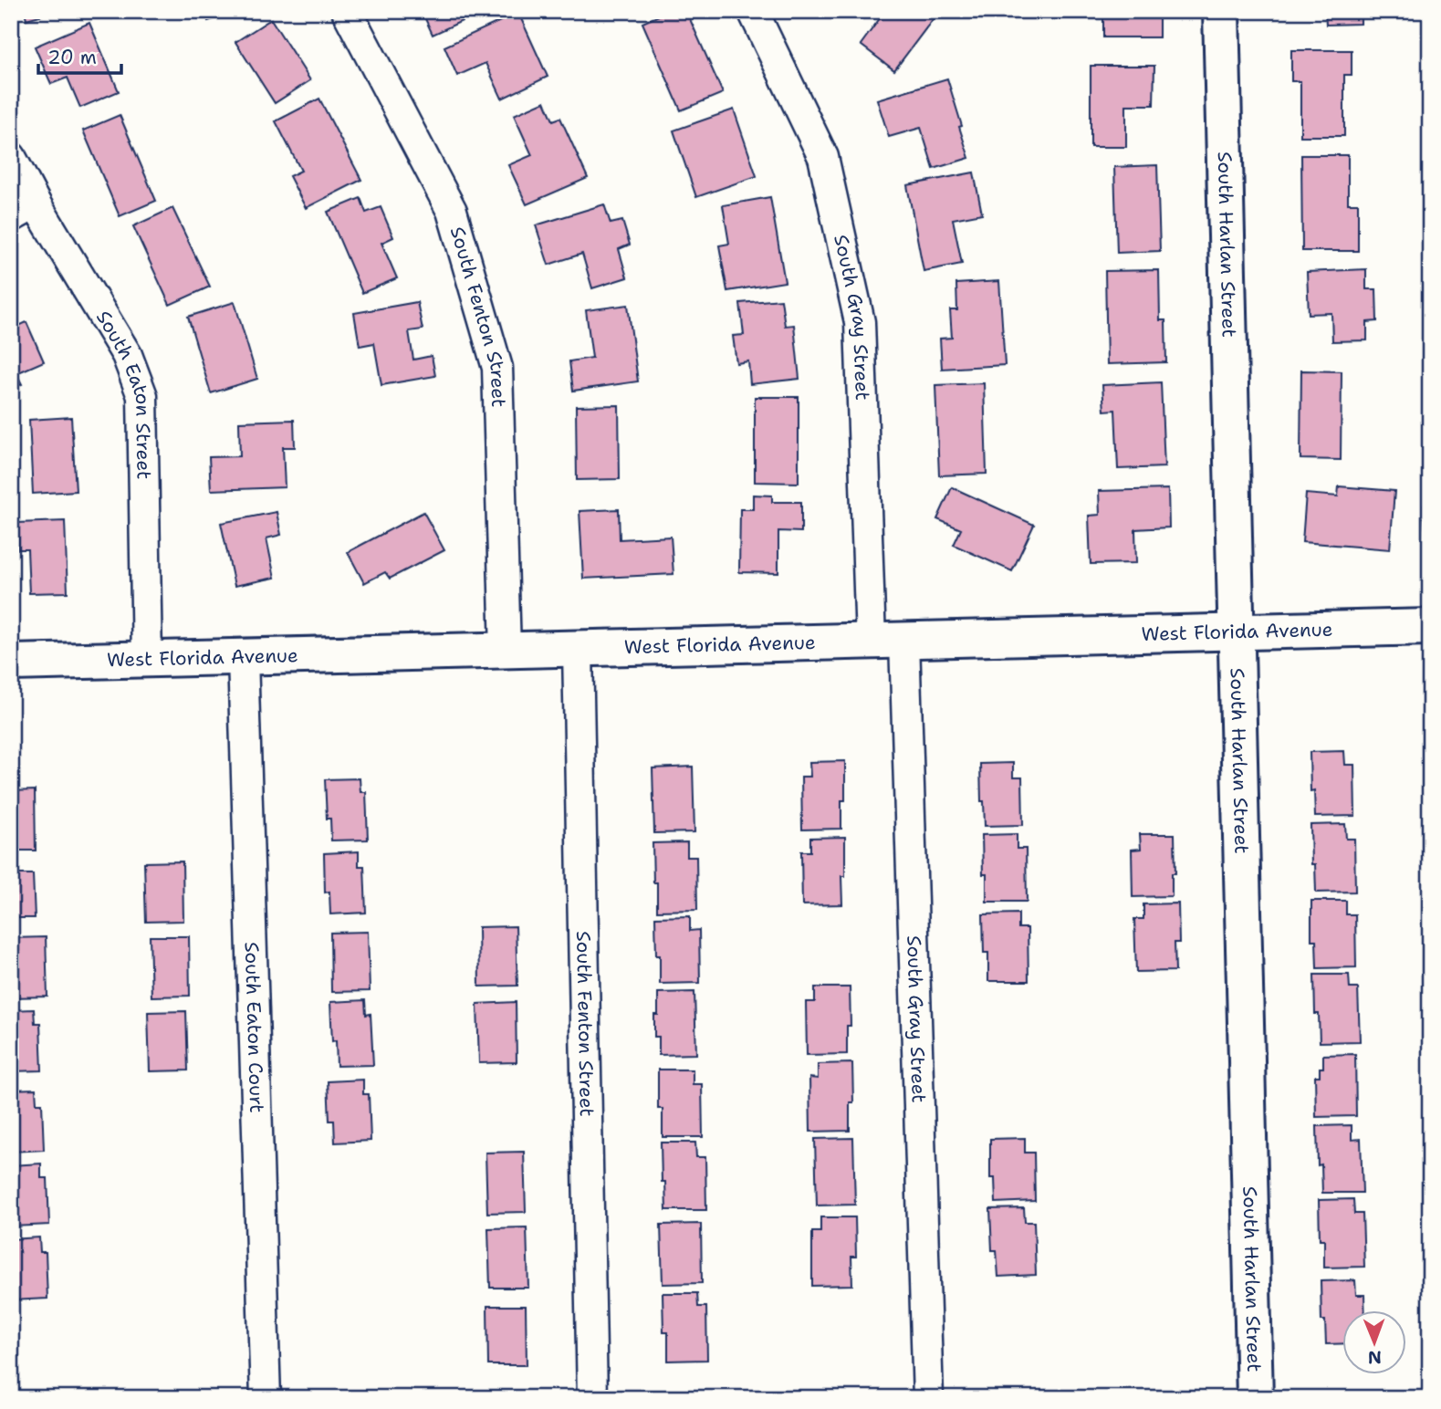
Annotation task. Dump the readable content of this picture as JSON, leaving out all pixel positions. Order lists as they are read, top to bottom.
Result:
{
  "streets": {
    "street": [
      "South Harlan Street",
      "South Fenton Street",
      "South Gray Street",
      "South Eaton Street",
      "West Florida Avenue",
      "South Eaton Court"
    ]
  },
  "crossings": [
    ["South Harlan Street", "West Florida Avenue"],
    ["South Fenton Street", "West Florida Avenue"],
    ["South Gray Street", "West Florida Avenue"],
    ["South Eaton Street", "West Florida Avenue"],
    ["West Florida Avenue", "South Eaton Court"]
  ],
  "scale_bar": "20 m",
  "north": "bottom"
}
